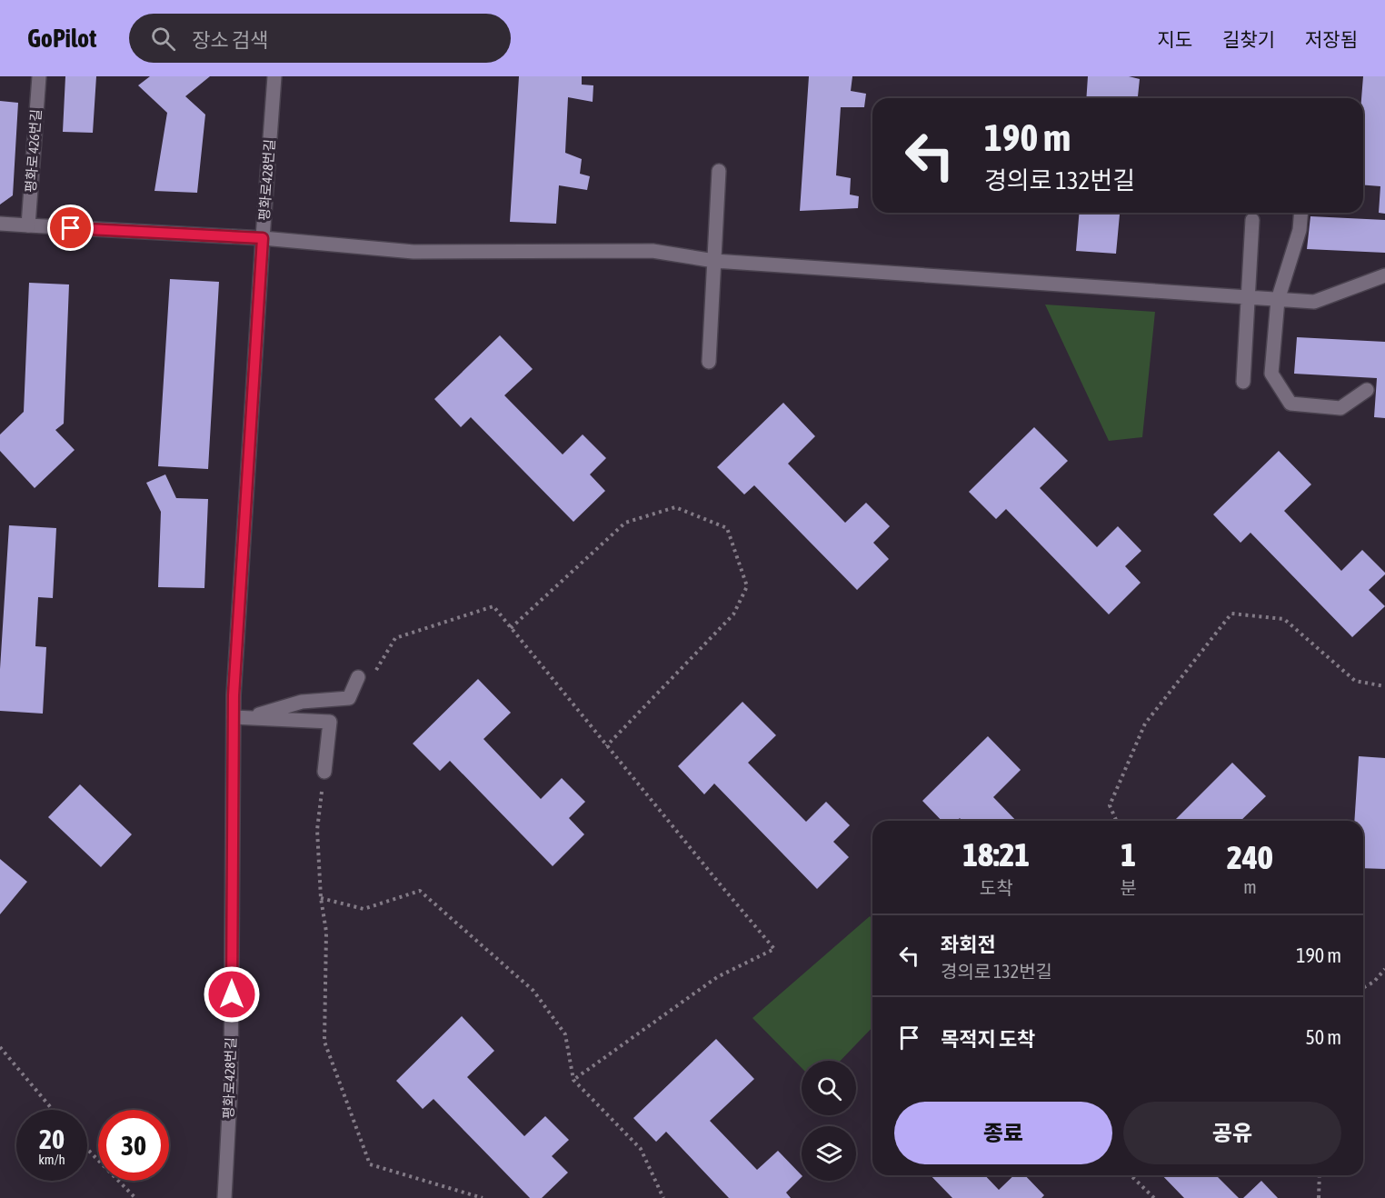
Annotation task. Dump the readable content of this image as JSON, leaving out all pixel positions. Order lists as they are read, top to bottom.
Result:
{
  "streets": {
    "street": ["평화로 426번길", "평화로428번길"]
  },
  "page": {
    "header": "GoPilot",
    "search": "장소 검색",
    "nav": ["지도", "길찾기", "저장됨"],
    "turn": ["190 m", "경의로 132번길"],
    "eta": [
      "18:21",
      "도착",
      "1",
      "분",
      "240",
      "m"
    ],
    "list": [
      {
        "name": "좌회전",
        "note": "경의로 132번길",
        "value": "190 m"
      },
      {
        "name": "목적지 도착",
        "value": "50 m"
      }
    ],
    "buttons": ["종료", "공유"],
    "speed": "20 km/h",
    "limit": "30"
  }
}
